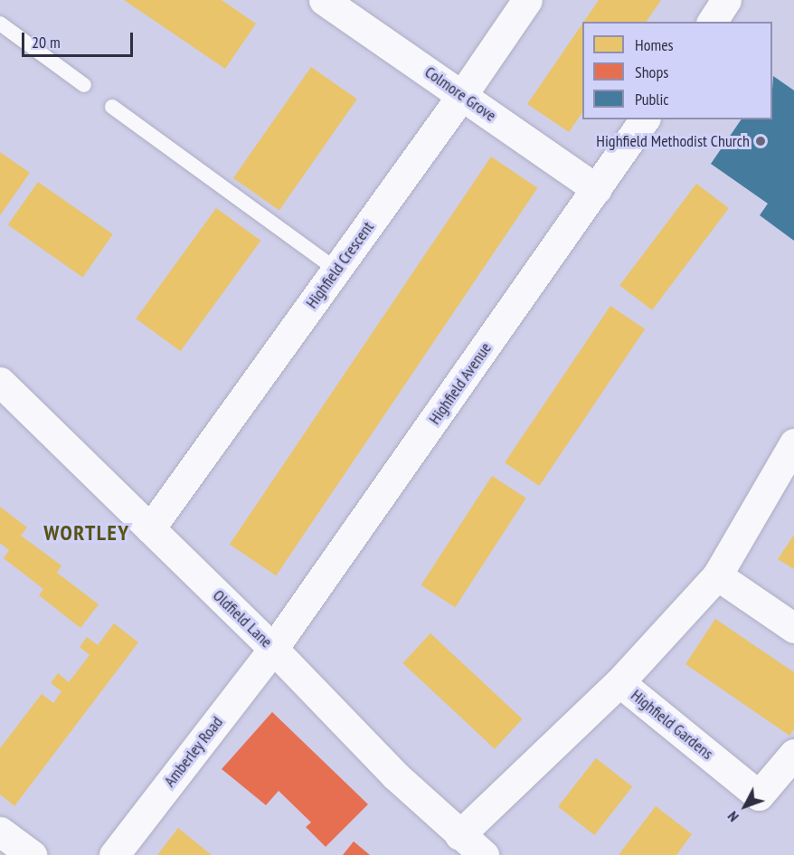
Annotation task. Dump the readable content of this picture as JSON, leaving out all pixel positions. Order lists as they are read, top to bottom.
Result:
{
  "streets": {
    "street": [
      "Colmore Grove",
      "Highfield Crescent",
      "Highfield Avenue",
      "Oldfield Lane",
      "Highfield Gardens",
      "Amberley Road"
    ]
  },
  "crossings": [
    ["Colmore Grove", "Highfield Crescent"],
    ["Colmore Grove", "Highfield Avenue"],
    ["Highfield Crescent", "Oldfield Lane"],
    ["Highfield Avenue", "Oldfield Lane"],
    ["Highfield Avenue", "Amberley Road"],
    ["Oldfield Lane", "Highfield Gardens"],
    ["Oldfield Lane", "Amberley Road"]
  ],
  "districts": ["WORTLEY"],
  "places": ["Highfield Methodist Church"],
  "legend": ["Homes", "Shops", "Public"],
  "scale_bar": "20 m",
  "north": "bottom left"
}
